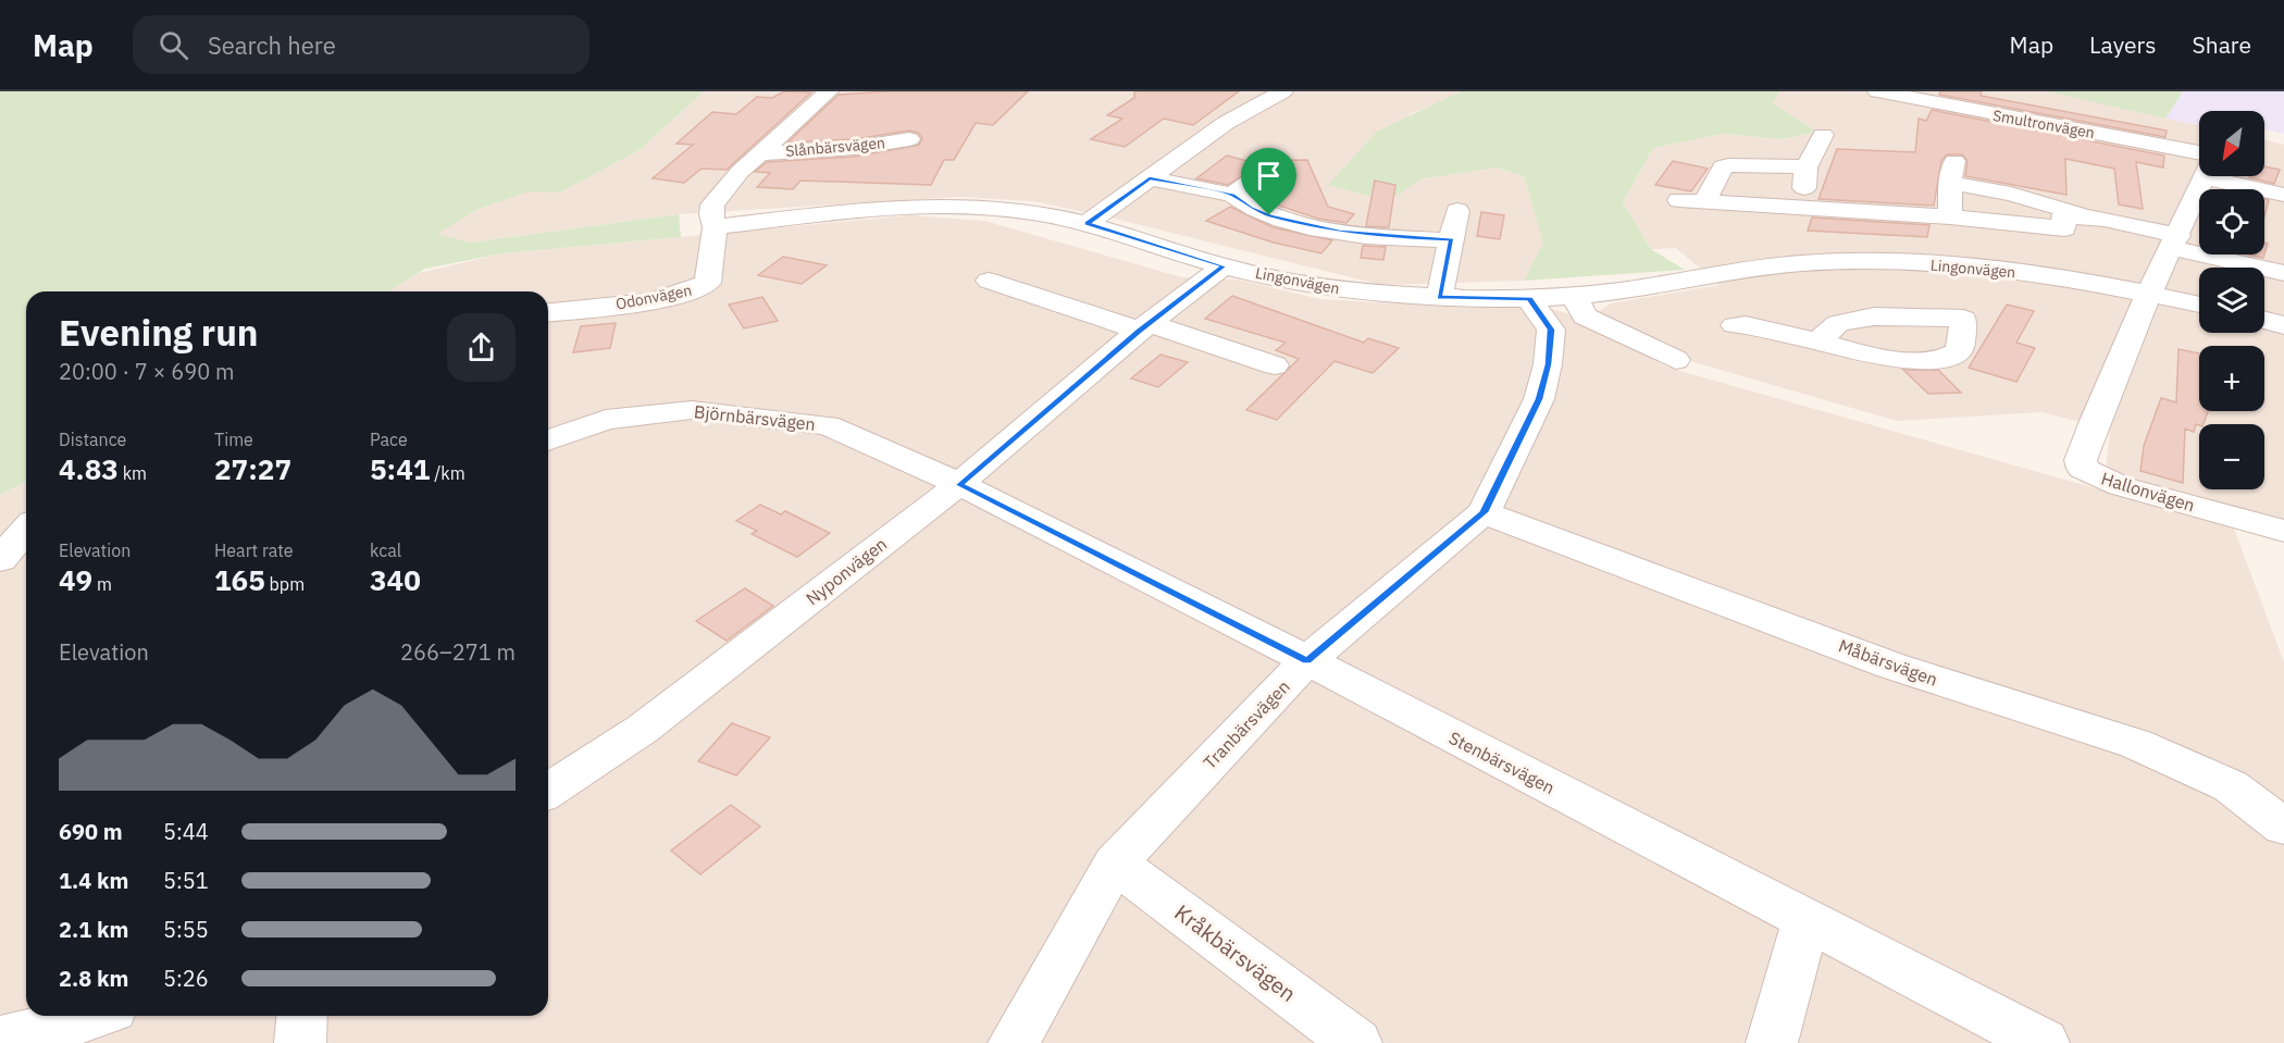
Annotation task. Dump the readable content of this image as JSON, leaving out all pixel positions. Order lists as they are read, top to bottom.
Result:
{
  "streets": {
    "street": [
      "Smultronvägen",
      "Slånbärsvägen",
      "Lingonvägen",
      "Odonvägen",
      "Björnbärsvägen",
      "Hallonvägen",
      "Nyponvägen",
      "Måbärsvägen",
      "Tranbärsvägen",
      "Stenbärsvägen",
      "Kråkbärsvägen"
    ]
  },
  "crossings": [
    ["Slånbärsvägen", "Lingonvägen"],
    ["Slånbärsvägen", "Odonvägen"],
    ["Lingonvägen", "Odonvägen"],
    ["Lingonvägen", "Hallonvägen"],
    ["Lingonvägen", "Nyponvägen"],
    ["Lingonvägen", "Tranbärsvägen"],
    ["Björnbärsvägen", "Nyponvägen"],
    ["Björnbärsvägen", "Stenbärsvägen"],
    ["Nyponvägen", "Stenbärsvägen"],
    ["Måbärsvägen", "Tranbärsvägen"],
    ["Tranbärsvägen", "Stenbärsvägen"],
    ["Tranbärsvägen", "Kråkbärsvägen"]
  ],
  "north": "bottom left",
  "page": {
    "header": "Map",
    "search": "Search here",
    "nav": ["Map", "Layers", "Share"],
    "map_buttons": ["+", "−"],
    "heading": ["Evening run", "20:00 · 7 × 690 m"],
    "stats": [
      ["Distance", "4.83 km"],
      ["Time", "27:27"],
      ["Pace", "5:41 /km"],
      ["Elevation", "49 m"],
      ["Heart rate", "165 bpm"],
      ["kcal", "340"]
    ],
    "chart": ["Elevation", "266–271 m"],
    "list": [
      {
        "name": "690 m",
        "note": "5:44"
      },
      {
        "name": "1.4 km",
        "note": "5:51"
      },
      {
        "name": "2.1 km",
        "note": "5:55"
      },
      {
        "name": "2.8 km",
        "note": "5:26"
      }
    ]
  }
}
